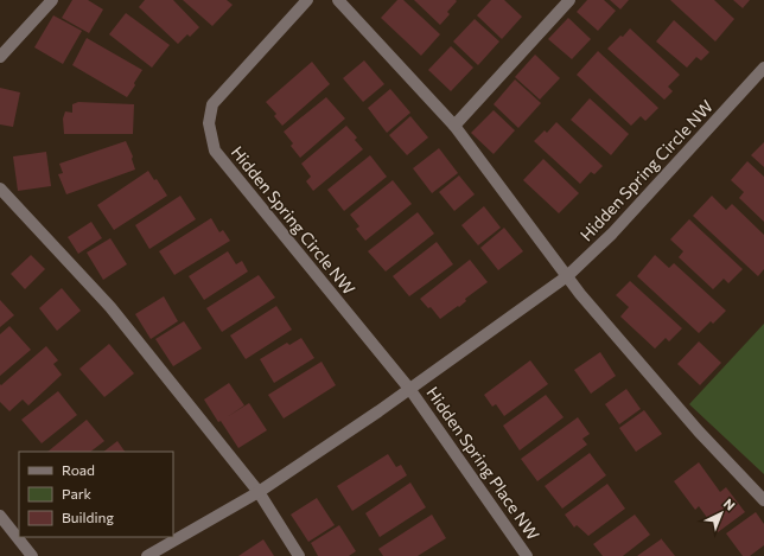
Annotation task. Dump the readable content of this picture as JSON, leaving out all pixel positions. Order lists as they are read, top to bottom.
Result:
{
  "streets": {
    "street": ["Hidden Spring Circle NW", "Hidden Spring Place NW"]
  },
  "crossings": [
    ["Hidden Spring Circle NW", "Hidden Spring Place NW"]
  ],
  "legend": ["Road", "Park", "Building"],
  "north": "top right"
}
